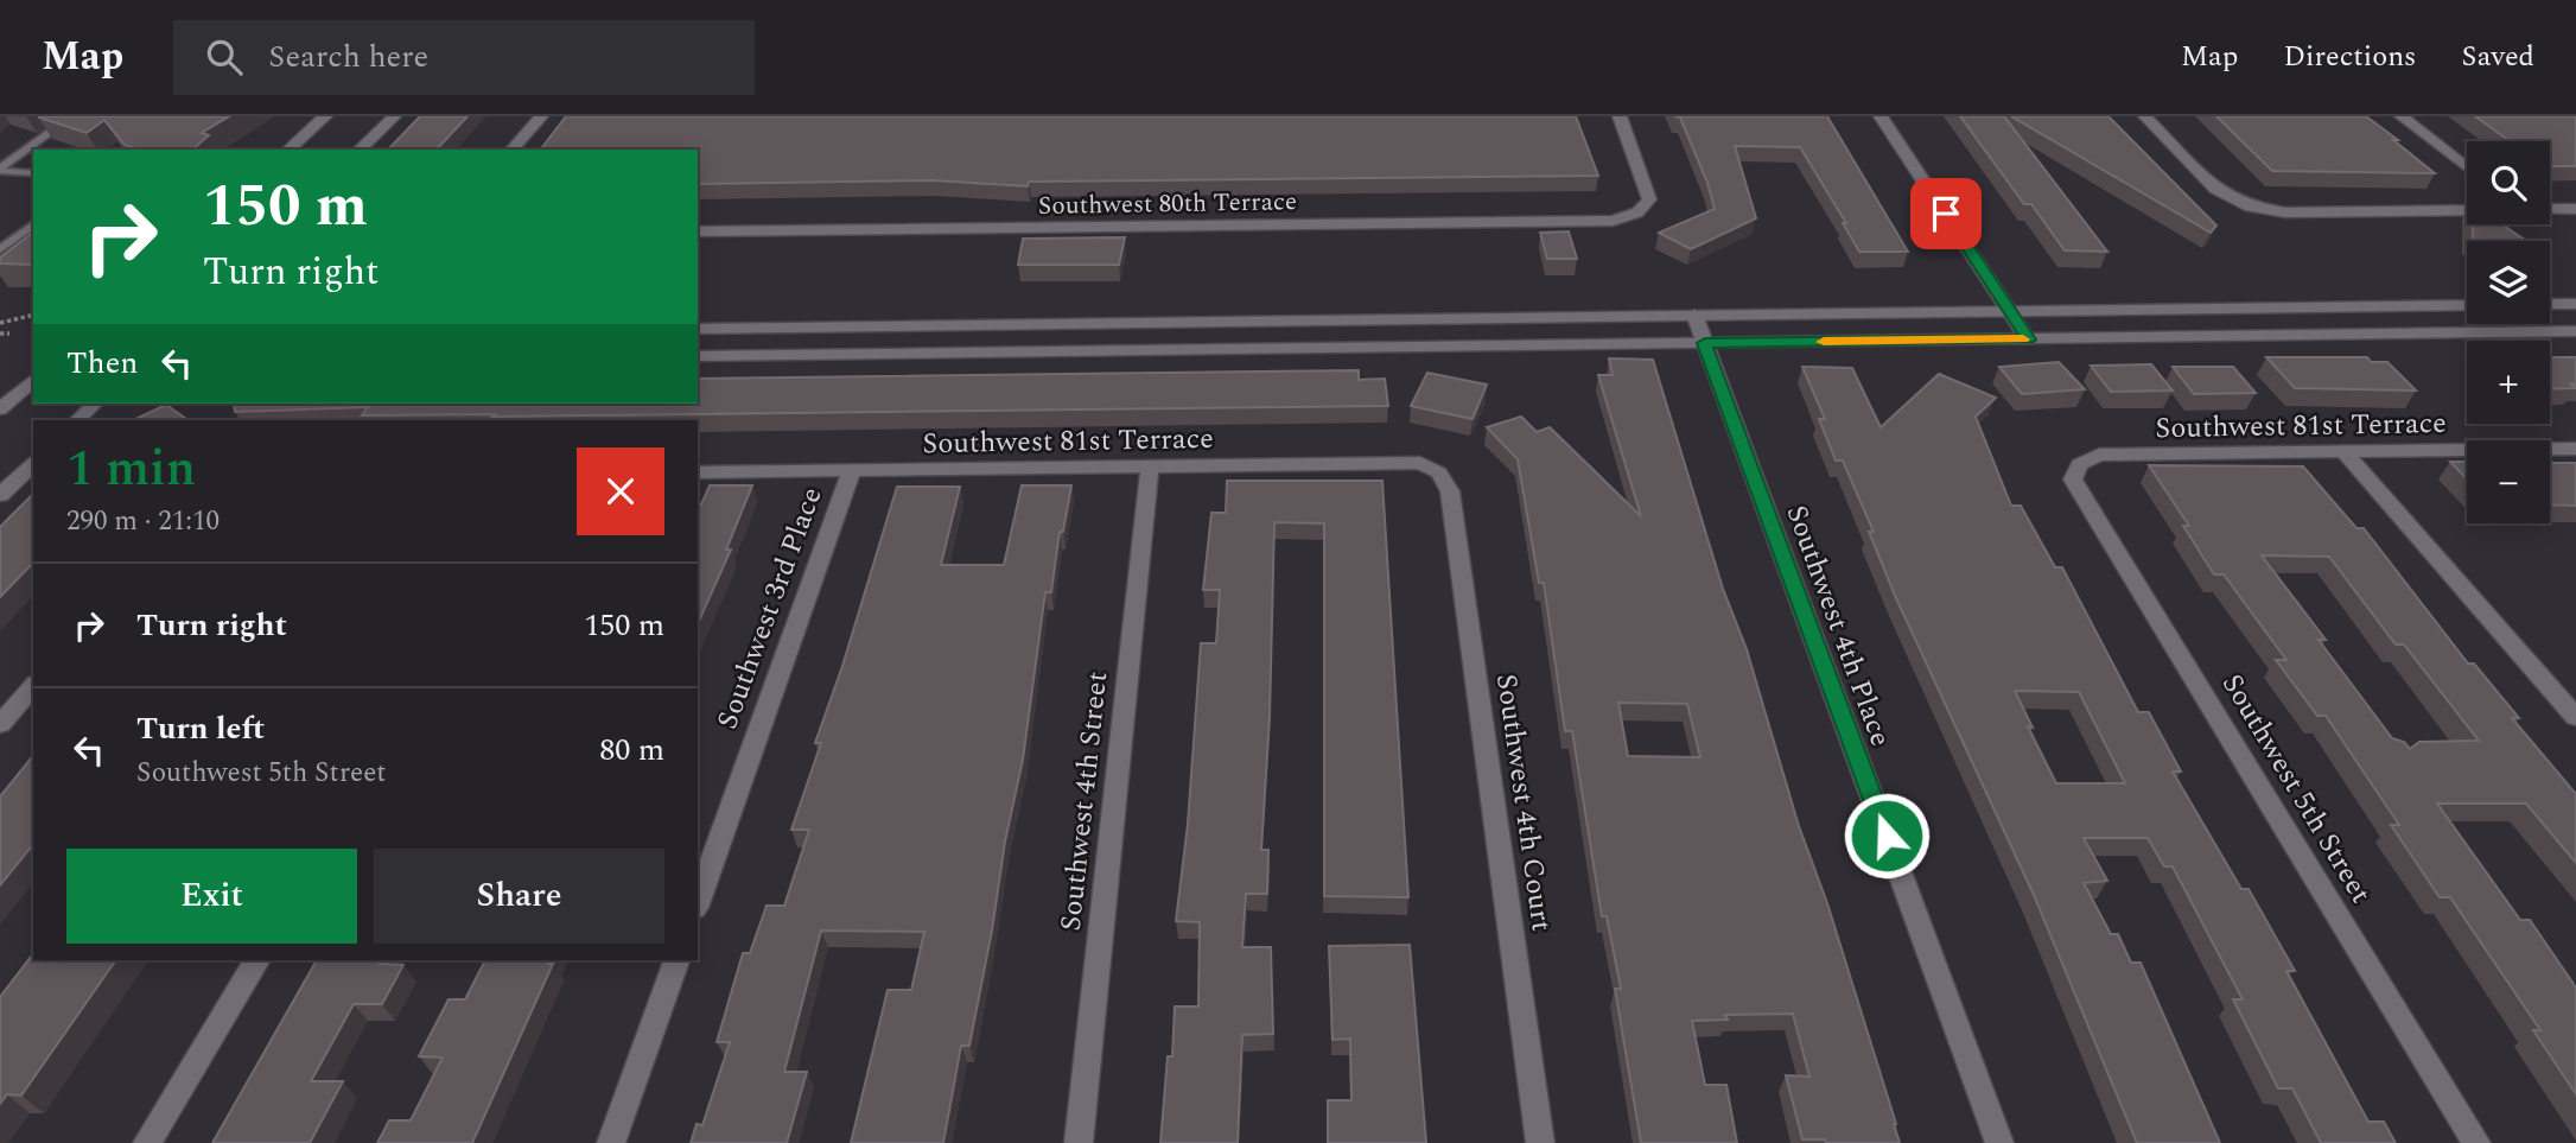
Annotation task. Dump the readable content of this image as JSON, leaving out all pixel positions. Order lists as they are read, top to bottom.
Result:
{
  "streets": {
    "street": [
      "Southwest 80th Terrace",
      "Southwest 81st Terrace",
      "Southwest 3rd Place",
      "Southwest 4th Place",
      "Southwest 5th Street",
      "Southwest 4th Street",
      "Southwest 4th Court"
    ]
  },
  "crossings": [
    ["Southwest 81st Terrace", "Southwest 3rd Place"],
    ["Southwest 81st Terrace", "Southwest 5th Street"],
    ["Southwest 81st Terrace", "Southwest 4th Street"],
    ["Southwest 81st Terrace", "Southwest 4th Court"]
  ],
  "page": {
    "header": "Map",
    "search": "Search here",
    "nav": ["Map", "Directions", "Saved"],
    "map_buttons": ["+", "−"],
    "turn": ["150 m", "Turn right"],
    "then": "Then",
    "heading": ["1 min", "290 m · 21:10"],
    "list": [
      {
        "name": "Turn right",
        "value": "150 m"
      },
      {
        "name": "Turn left",
        "note": "Southwest 5th Street",
        "value": "80 m"
      }
    ],
    "buttons": ["Exit", "Share"]
  }
}
